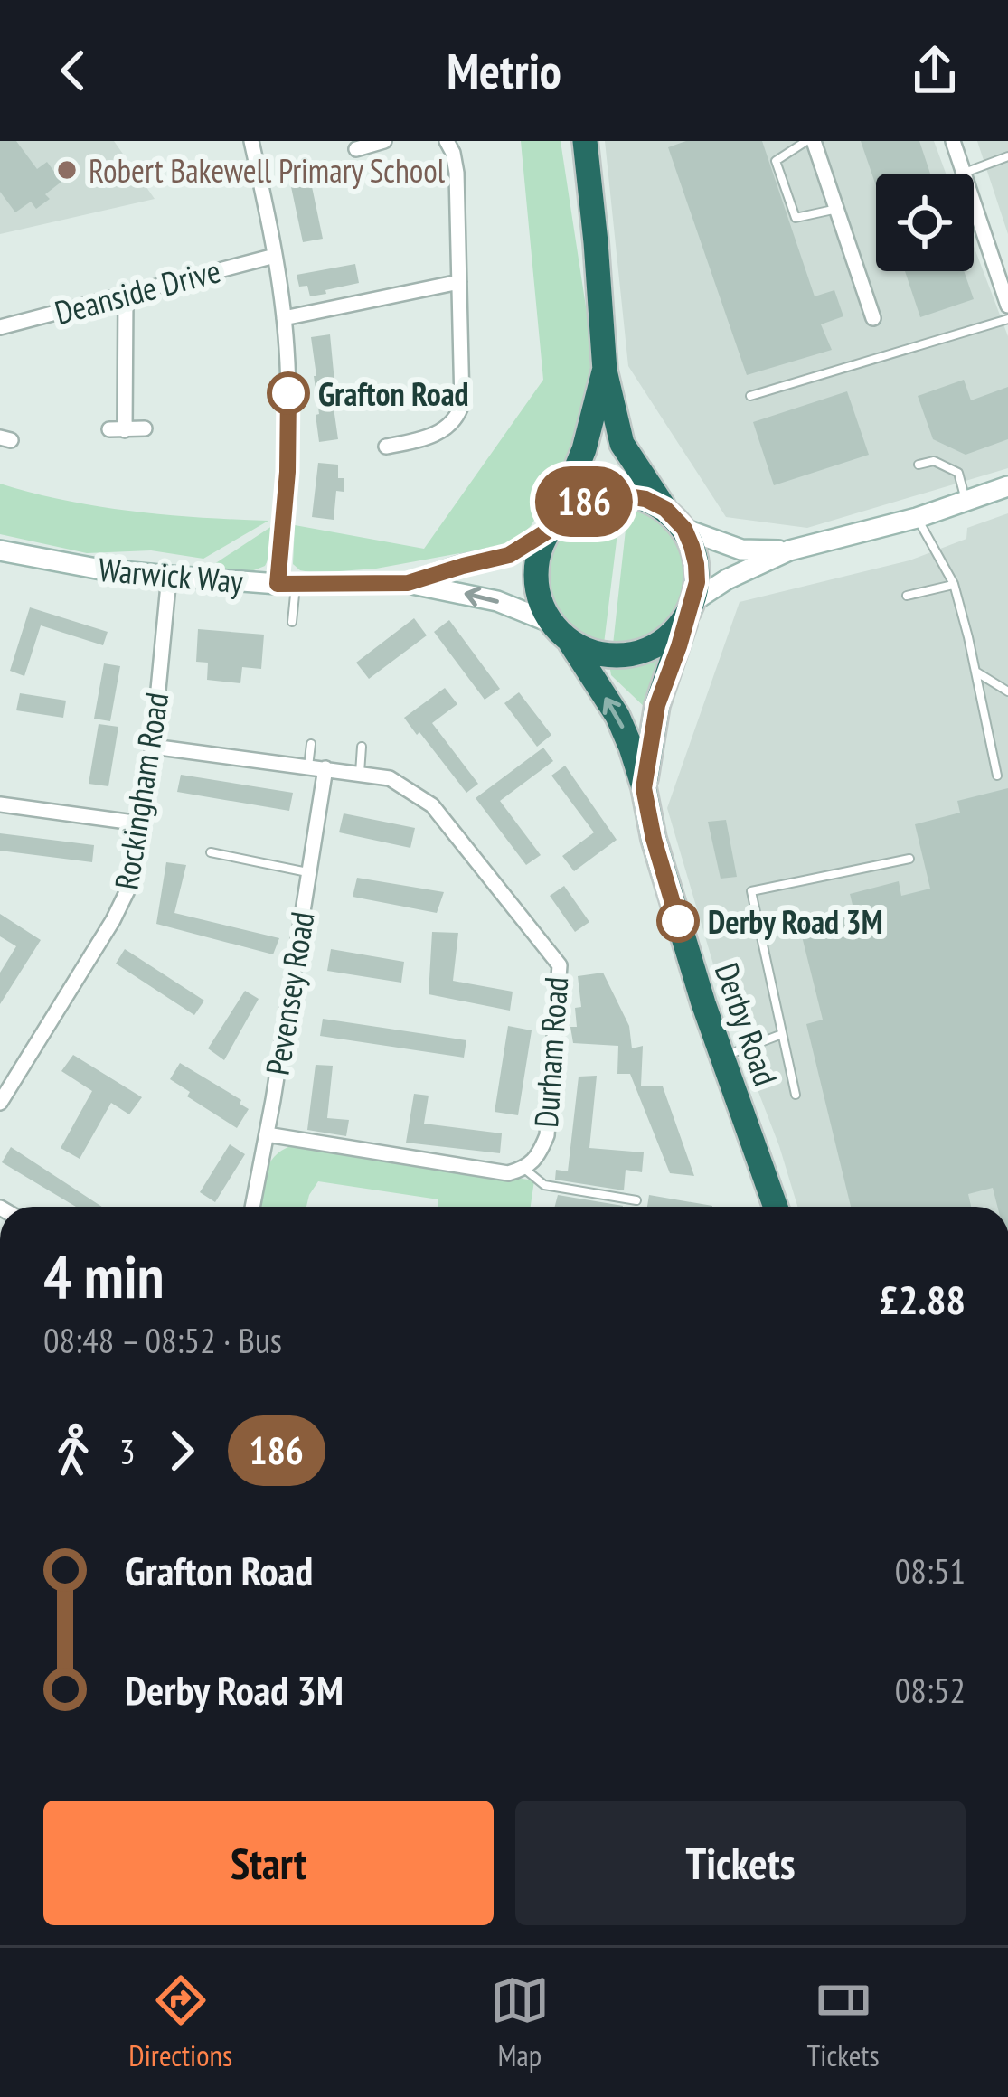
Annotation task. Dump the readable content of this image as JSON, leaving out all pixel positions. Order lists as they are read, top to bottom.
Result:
{
  "streets": {
    "highway": ["Derby Road"],
    "street": [
      "Deanside Drive",
      "Warwick Way",
      "Rockingham Road",
      "Pevensey Road",
      "Durham Road"
    ]
  },
  "crossings": [
    ["Warwick Way", "Rockingham Road"],
    ["Warwick Way", "Derby Road"],
    ["Rockingham Road", "Durham Road"],
    ["Pevensey Road", "Durham Road"]
  ],
  "places": ["Robert Bakewell Primary School", "Grafton Road", "Derby Road 3M"],
  "lines": ["bus line 186"],
  "page": {
    "header": "Metrio",
    "on_map": "186",
    "heading": ["4 min", "08:48 – 08:52 · Bus", "£2.88"],
    "legs": ["3", "186"],
    "list": [
      {
        "name": "Grafton Road",
        "value": "08:51"
      },
      {
        "name": "Derby Road 3M",
        "value": "08:52"
      }
    ],
    "buttons": ["Start", "Tickets"],
    "tabs": ["Directions", "Map", "Tickets"]
  }
}
